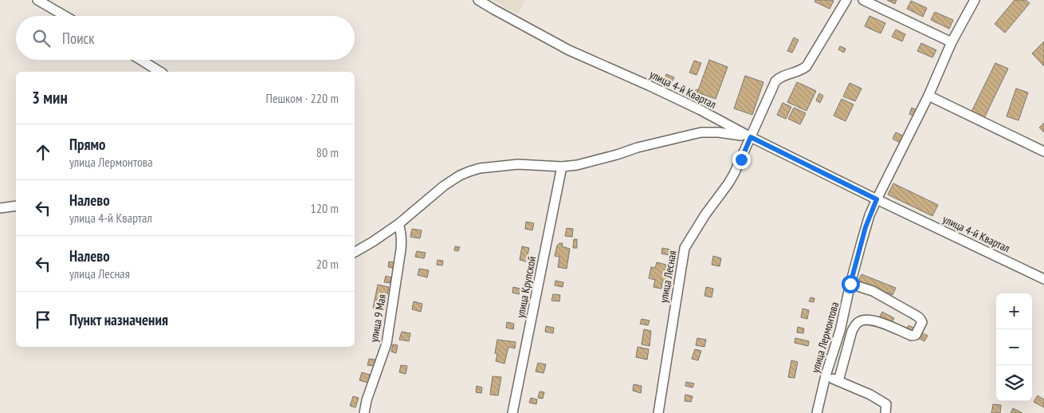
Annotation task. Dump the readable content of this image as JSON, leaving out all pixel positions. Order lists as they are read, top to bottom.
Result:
{
  "streets": {
    "street": [
      "улица 4-й Квартал",
      "улица Лесная",
      "улица Крупской",
      "улица 9 Мая",
      "улица Лермонтова"
    ]
  },
  "crossings": [
    ["улица 4-й Квартал", "улица Лесная"],
    ["улица 4-й Квартал", "улица Лермонтова"]
  ],
  "page": {
    "search": "Поиск",
    "heading": ["3 мин", "Пешком · 220 m"],
    "list": [
      ["Прямо", "улица Лермонтова", "80 m"],
      ["Налево", "улица 4-й Квартал", "120 m"],
      ["Налево", "улица Лесная", "20 m"],
      "Пункт назначения"
    ],
    "map_buttons": ["+", "−"]
  }
}
